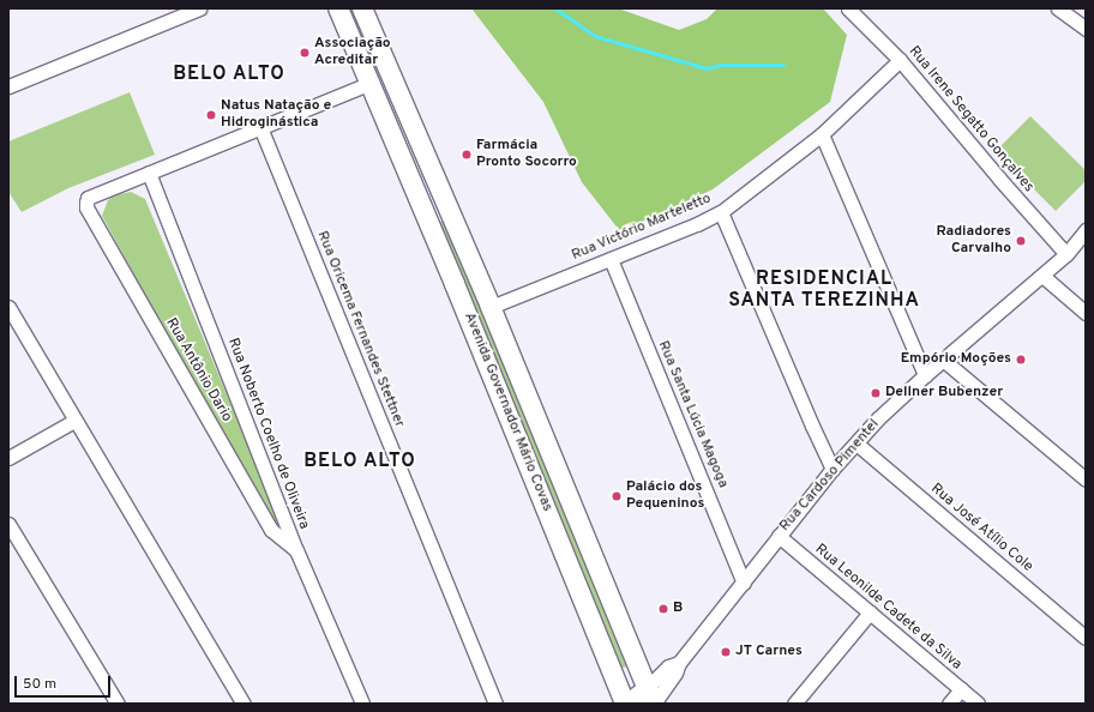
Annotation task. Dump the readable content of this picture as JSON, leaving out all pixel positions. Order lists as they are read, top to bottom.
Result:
{
  "streets": {
    "main road": ["Avenida Governador Mário Covas"],
    "street": [
      "Rua Irene Segatto Gonçalves",
      "Rua Victório Marteletto",
      "Rua Oricema Fernandes Stettner",
      "Rua Antônio Dario",
      "Rua Santa Lúcia Magoga",
      "Rua Noberto Coelho de Oliveira",
      "Rua Cardoso Pimentel",
      "Rua José Atílio Cole",
      "Rua Leonilde Cadete da Silva"
    ]
  },
  "crossings": [
    ["Rua Irene Segatto Gonçalves", "Rua Victório Marteletto"],
    ["Rua Irene Segatto Gonçalves", "Rua Cardoso Pimentel"],
    ["Rua Victório Marteletto", "Avenida Governador Mário Covas"],
    ["Rua Victório Marteletto", "Rua Santa Lúcia Magoga"],
    ["Rua Antônio Dario", "Rua Noberto Coelho de Oliveira"],
    ["Avenida Governador Mário Covas", "Rua Cardoso Pimentel"],
    ["Rua Santa Lúcia Magoga", "Rua Cardoso Pimentel"],
    ["Rua Cardoso Pimentel", "Rua José Atílio Cole"],
    ["Rua Cardoso Pimentel", "Rua Leonilde Cadete da Silva"]
  ],
  "districts": ["BELO ALTO", "RESIDENCIAL SANTA TEREZINHA", "BELO ALTO"],
  "places": [
    "Associação Acreditar",
    "Natus Natação e Hidroginástica",
    "Farmácia Pronto Socorro",
    "Radiadores Carvalho",
    "Empório Moções",
    "Dellner Bubenzer",
    "Palácio dos Pequeninos",
    "B",
    "JT Carnes"
  ],
  "scale_bar": "50 m"
}
